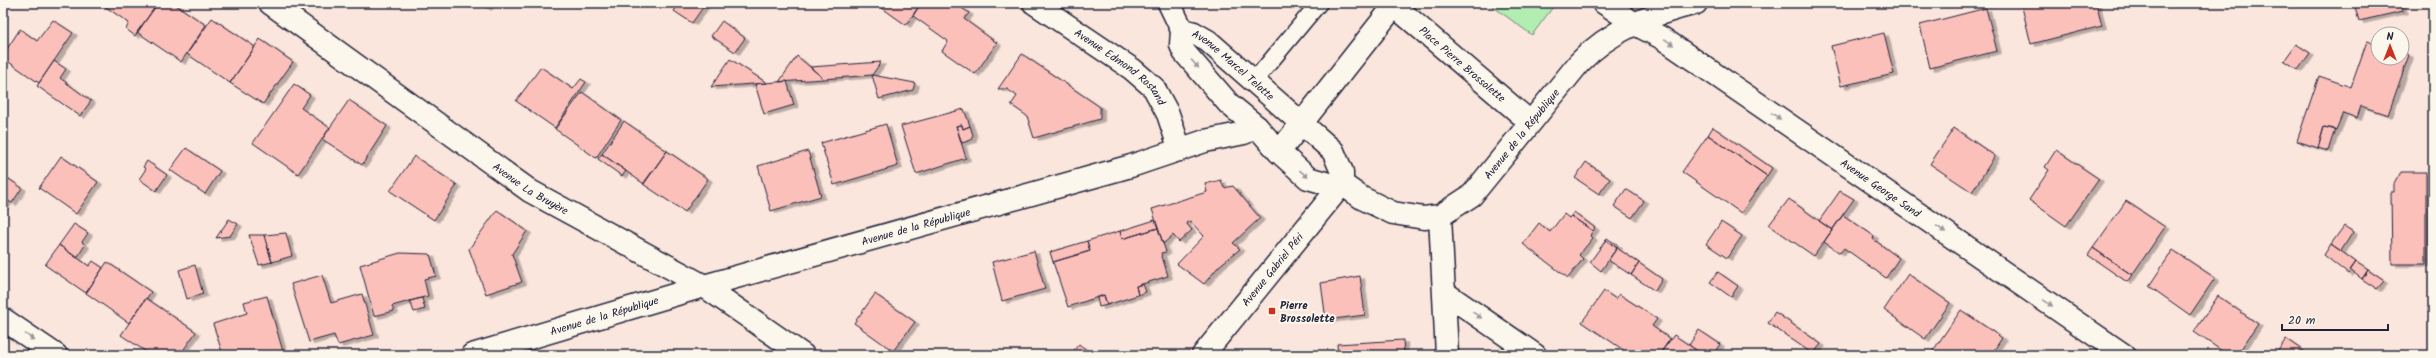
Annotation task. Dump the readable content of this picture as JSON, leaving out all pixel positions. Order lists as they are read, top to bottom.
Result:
{
  "streets": {
    "street": [
      "Place Pierre Brossolette",
      "Avenue Marcel Telotte",
      "Avenue Edmond Rostand",
      "Avenue de la République",
      "Avenue La Bruyère",
      "Avenue George Sand",
      "Avenue Gabriel Péri"
    ]
  },
  "crossings": [
    ["Place Pierre Brossolette", "Avenue Marcel Telotte"],
    ["Place Pierre Brossolette", "Avenue de la République"],
    ["Avenue Marcel Telotte", "Avenue de la République"],
    ["Avenue Edmond Rostand", "Avenue de la République"],
    ["Avenue de la République", "Avenue La Bruyère"],
    ["Avenue de la République", "Avenue George Sand"],
    ["Avenue de la République", "Avenue Gabriel Péri"]
  ],
  "one_way": ["Avenue George Sand"],
  "places": {
    "transit": ["Pierre Brossolette"]
  },
  "scale_bar": "20 m",
  "north": "top"
}
